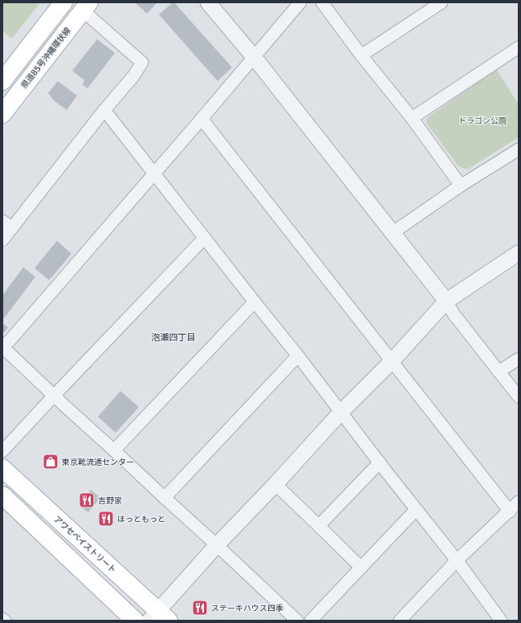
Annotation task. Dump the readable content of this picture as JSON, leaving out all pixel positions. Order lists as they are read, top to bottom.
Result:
{
  "streets": {
    "main road": ["県道85号沖縄環状線", "アワセベイストリート"]
  },
  "districts": ["泡瀬四丁目"],
  "parks": ["ドラゴン公園"],
  "places": {
    "shop": ["東京靴流通センター"],
    "restaurant": ["吉野家", "ほっともっと", "ステーキハウス四季"]
  }
}
